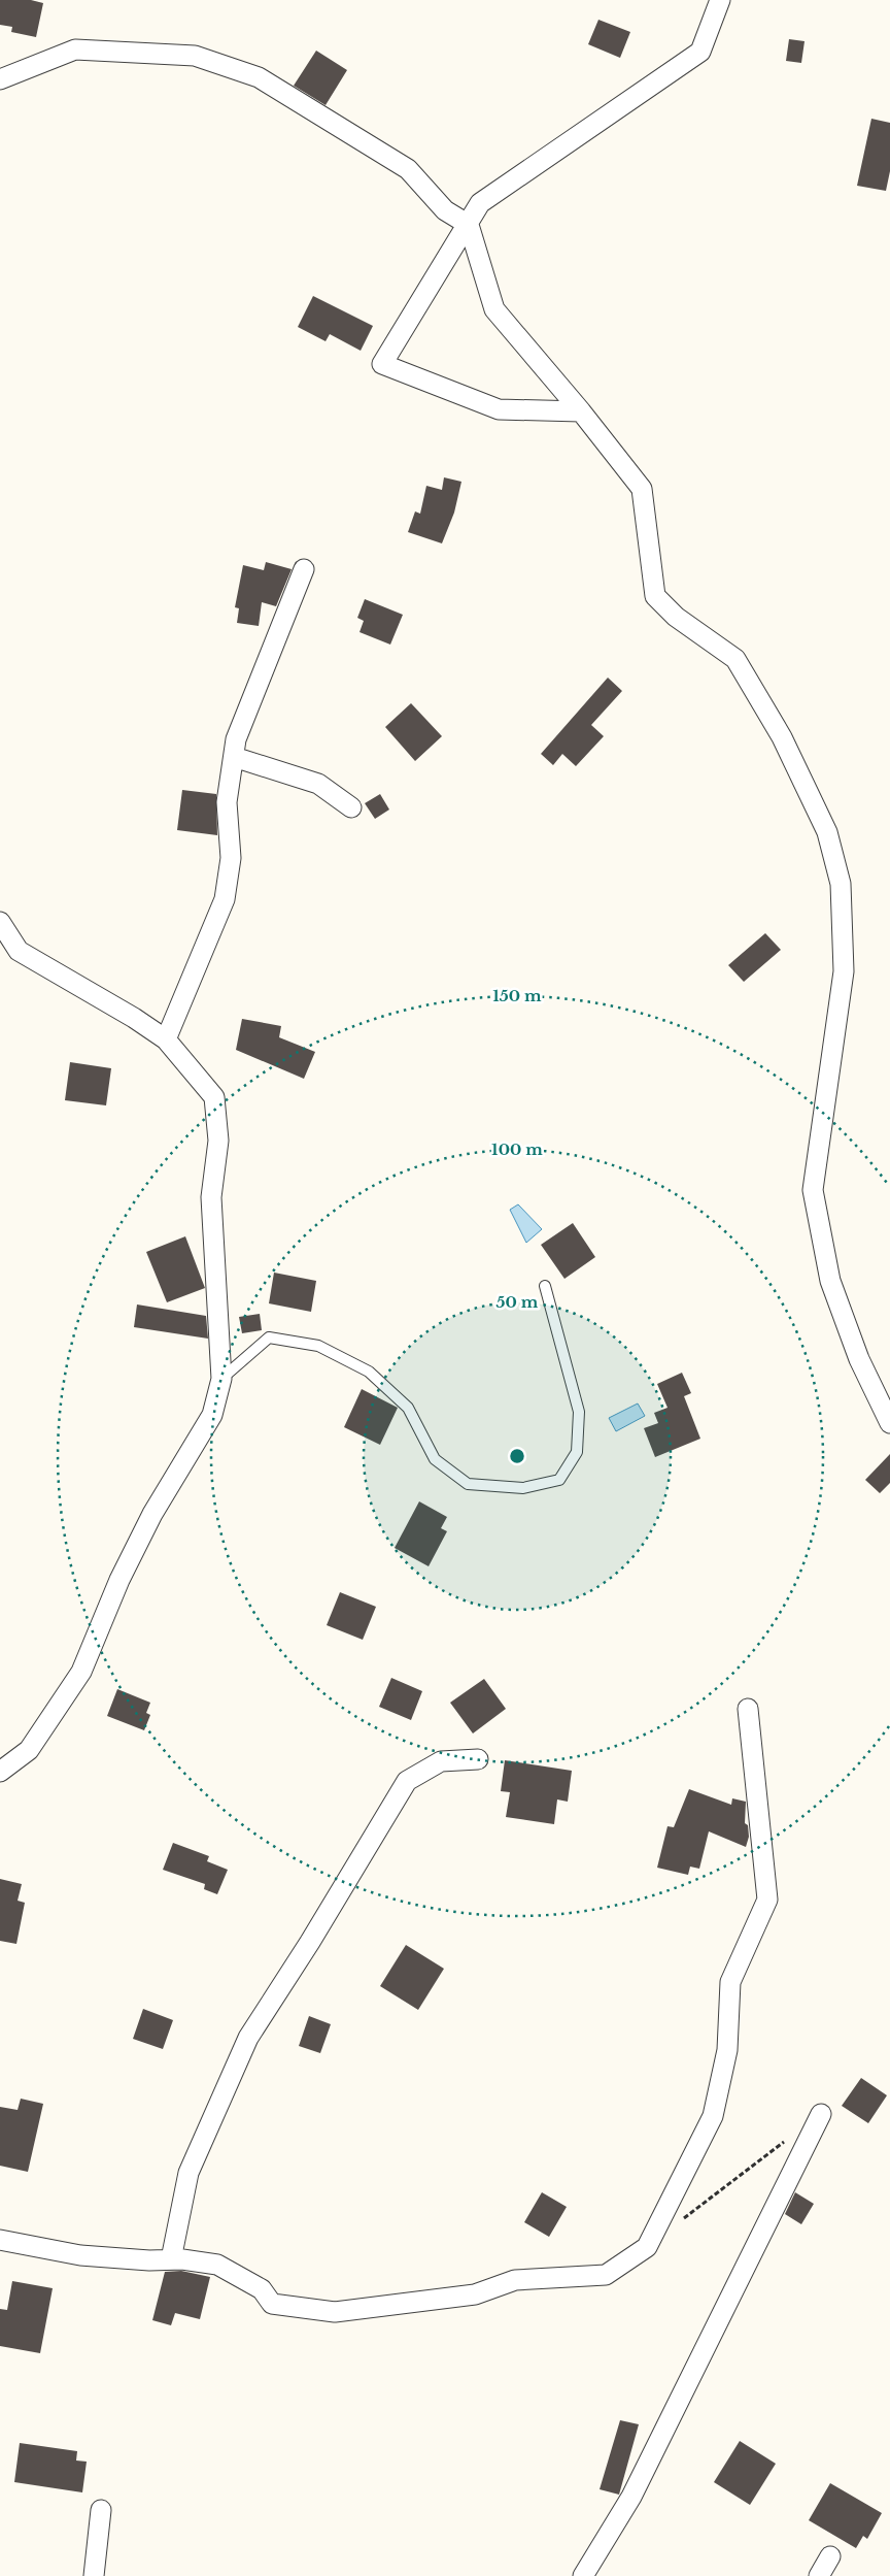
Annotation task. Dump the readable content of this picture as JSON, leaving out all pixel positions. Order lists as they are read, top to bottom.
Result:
{
  "rings": ["150 m", "100 m", "50 m"]
}
